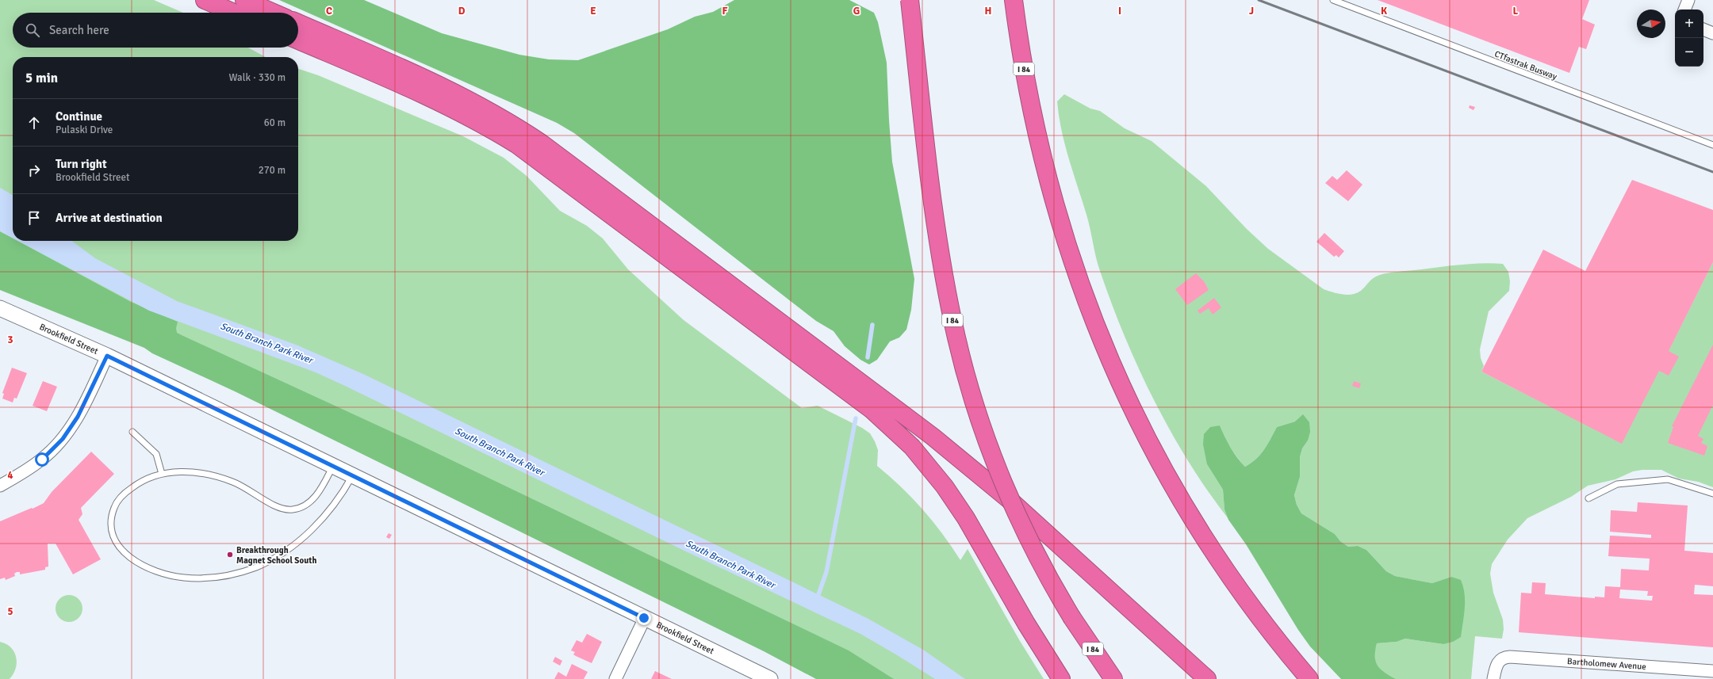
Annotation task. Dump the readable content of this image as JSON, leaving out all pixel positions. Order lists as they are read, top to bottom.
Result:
{
  "streets": {
    "highway": ["I 84"],
    "street": ["Brookfield Street", "Bartholomew Avenue"],
    "lane": ["CTfastrak Busway"]
  },
  "water": ["South Branch Park River"],
  "places": ["Breakthrough Magnet School South"],
  "north": "right",
  "page": {
    "map_buttons": ["+", "−"],
    "search": "Search here",
    "heading": ["5 min", "Walk · 330 m"],
    "list": [
      ["Continue", "Pulaski Drive", "60 m"],
      ["Turn right", "Brookfield Street", "270 m"],
      "Arrive at destination"
    ]
  },
  "grid": {
    "columns": [
      "C",
      "D",
      "E",
      "F",
      "G",
      "H",
      "I",
      "J",
      "K",
      "L"
    ],
    "rows": ["3", "4", "5"]
  }
}
